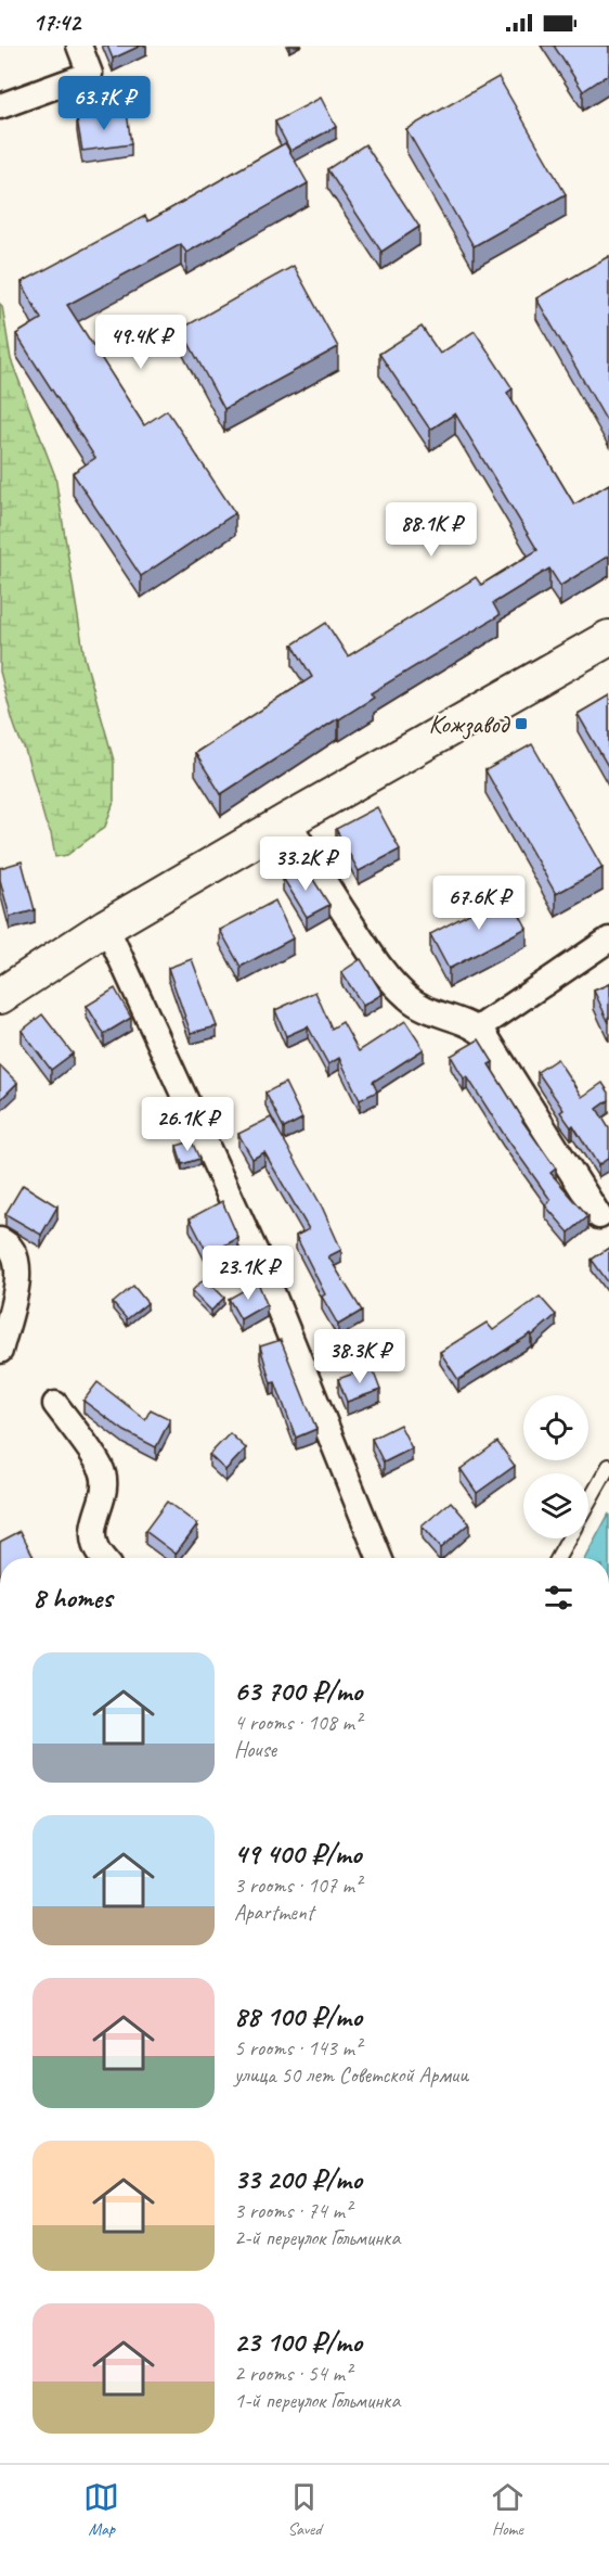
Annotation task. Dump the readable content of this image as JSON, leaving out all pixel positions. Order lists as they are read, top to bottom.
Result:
{
  "places": {
    "transit": ["Кожзавод"]
  },
  "page": {
    "status": "17:42",
    "price": [
      "63.7K ₽",
      "49.4K ₽",
      "88.1K ₽",
      "33.2K ₽",
      "67.6K ₽",
      "26.1K ₽",
      "23.1K ₽",
      "38.3K ₽"
    ],
    "heading": "8 homes",
    "list": [
      {
        "name": "63 700 ₽/mo",
        "note": "4 rooms · 108 m² · House"
      },
      {
        "name": "49 400 ₽/mo",
        "note": "3 rooms · 107 m² · Apartment"
      },
      {
        "name": "88 100 ₽/mo",
        "note": "5 rooms · 143 m² · улица 50 лет Советской Армии"
      },
      {
        "name": "33 200 ₽/mo",
        "note": "3 rooms · 74 m² · 2-й переулок Гольминка"
      },
      {
        "name": "23 100 ₽/mo",
        "note": "2 rooms · 54 m² · 1-й переулок Гольминка"
      }
    ],
    "tabs": ["Map", "Saved", "Home"]
  }
}
